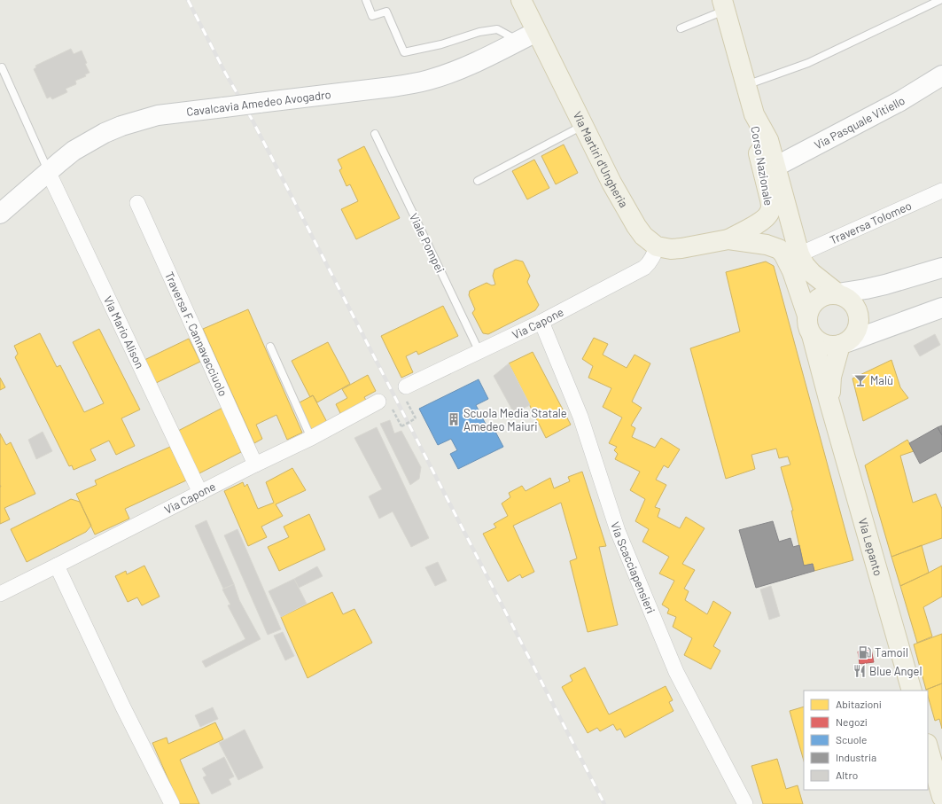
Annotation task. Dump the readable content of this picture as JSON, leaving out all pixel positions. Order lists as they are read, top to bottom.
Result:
{
  "streets": {
    "main road": ["Via Martiri d'Ungheria", "Corso Nazionale", "Via Lepanto"],
    "street": [
      "Cavalcavia Amedeo Avogadro",
      "Via Pasquale Vitiello",
      "Traversa Tolomeo",
      "Via Capone",
      "Via Mario Alison",
      "Traversa F. Cannavacciuolo",
      "Via Scacciapensieri"
    ],
    "lane": ["Viale Pompei"]
  },
  "crossings": [
    ["Cavalcavia Amedeo Avogadro", "Via Martiri d'Ungheria"],
    ["Cavalcavia Amedeo Avogadro", "Via Mario Alison"],
    ["Via Pasquale Vitiello", "Corso Nazionale"],
    ["Via Martiri d'Ungheria", "Via Capone"],
    ["Corso Nazionale", "Traversa Tolomeo"],
    ["Corso Nazionale", "Via Lepanto"],
    ["Viale Pompei", "Via Capone"],
    ["Via Capone", "Via Mario Alison"],
    ["Via Capone", "Traversa F. Cannavacciuolo"],
    ["Via Capone", "Via Scacciapensieri"]
  ],
  "places": {
    "bar": ["Malù"],
    "building": ["Scuola Media Statale Amedeo Maiuri"],
    "fuel station": ["Tamoil"],
    "restaurant": ["Blue Angel"]
  },
  "legend": [
    "Abitazioni",
    "Negozi",
    "Scuole",
    "Industria",
    "Altro"
  ]
}
